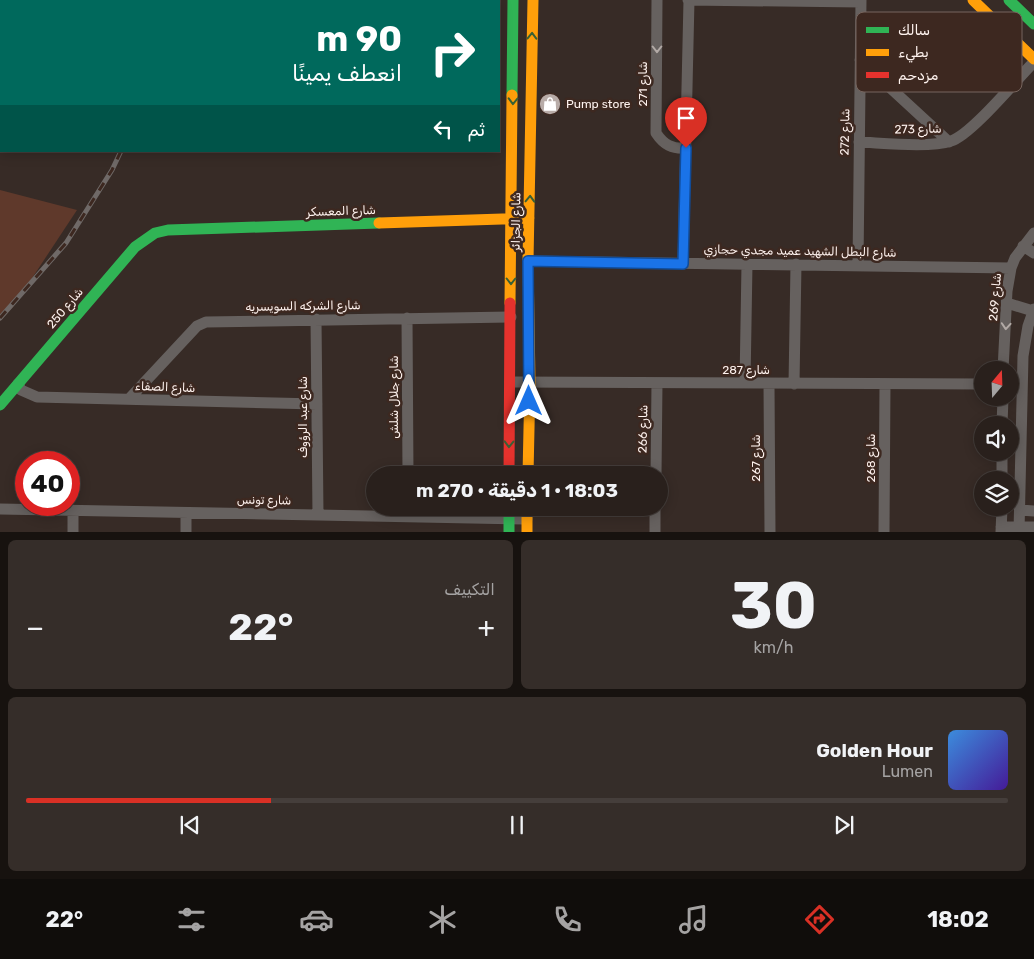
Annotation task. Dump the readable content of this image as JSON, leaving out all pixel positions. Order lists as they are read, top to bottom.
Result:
{
  "streets": {
    "street": [
      "شارع 271",
      "شارع 273",
      "شارع 272",
      "شارع المعسكر",
      "شارع الجزائر",
      "شارع البطل الشهيد عميد مجدي حجازي",
      "شارع 269",
      "شارع الشركه السويسريه",
      "شارع 250",
      "شارع 287",
      "شارع الصفاء",
      "شارع جلال شلش",
      "شارع عبد الرؤوف",
      "شارع 266",
      "شارع 267",
      "شارع 268",
      "شارع تونس"
    ]
  },
  "crossings": [
    ["شارع 273", "شارع 272"],
    ["شارع 272", "شارع البطل الشهيد عميد مجدي حجازي"],
    ["شارع المعسكر", "شارع الجزائر"],
    ["شارع المعسكر", "شارع 250"],
    ["شارع الجزائر", "شارع البطل الشهيد عميد مجدي حجازي"],
    ["شارع الجزائر", "شارع الشركه السويسريه"],
    ["شارع الجزائر", "شارع 287"],
    ["شارع البطل الشهيد عميد مجدي حجازي", "شارع 269"],
    ["شارع الشركه السويسريه", "شارع الصفاء"],
    ["شارع الشركه السويسريه", "شارع جلال شلش"],
    ["شارع الشركه السويسريه", "شارع عبد الرؤوف"],
    ["شارع 250", "شارع الصفاء"],
    ["شارع 287", "شارع 266"],
    ["شارع 287", "شارع 267"],
    ["شارع 287", "شارع 268"],
    ["شارع الصفاء", "شارع عبد الرؤوف"],
    ["شارع عبد الرؤوف", "شارع تونس"]
  ],
  "places": {
    "shop": ["Pump store"]
  },
  "legend": ["سالك", "بطيء", "مزدحم"],
  "north": "top",
  "page": {
    "turn": ["90 m", "انعطف يمينًا"],
    "then": "ثم",
    "limit": "40",
    "trip": "18:03 · 1 دقيقة · 270 m",
    "tile": [
      ["30", "km/h"],
      "التكييف"
    ],
    "heat": ["−", "22°", "+"],
    "song": ["Golden Hour", "Lumen"],
    "tabs": ["18:02", "22°"]
  }
}
